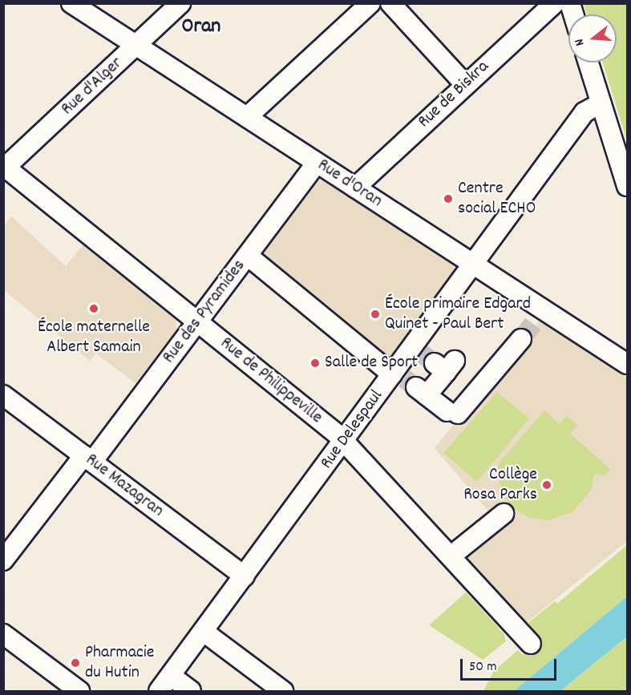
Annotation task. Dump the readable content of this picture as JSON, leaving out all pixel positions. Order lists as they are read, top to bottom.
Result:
{
  "streets": {
    "street": [
      "Rue d'Alger",
      "Rue de Biskra",
      "Rue d'Oran",
      "Rue des Pyramides",
      "Rue de Philippeville",
      "Rue Delespaul",
      "Rue Mazagran"
    ]
  },
  "crossings": [
    ["Rue d'Alger", "Rue d'Oran"],
    ["Rue d'Alger", "Rue de Philippeville"],
    ["Rue de Biskra", "Rue d'Oran"],
    ["Rue d'Oran", "Rue des Pyramides"],
    ["Rue d'Oran", "Rue Delespaul"],
    ["Rue des Pyramides", "Rue de Philippeville"],
    ["Rue des Pyramides", "Rue Mazagran"],
    ["Rue de Philippeville", "Rue Delespaul"],
    ["Rue Delespaul", "Rue Mazagran"]
  ],
  "districts": ["Oran"],
  "places": [
    "Centre social ECHO",
    "École maternelle Albert Samain",
    "École primaire Edgard Quinet - Paul Bert",
    "Salle de Sport",
    "Collège Rosa Parks",
    "Pharmacie du Hutin"
  ],
  "scale_bar": "50 m",
  "north": "left"
}
